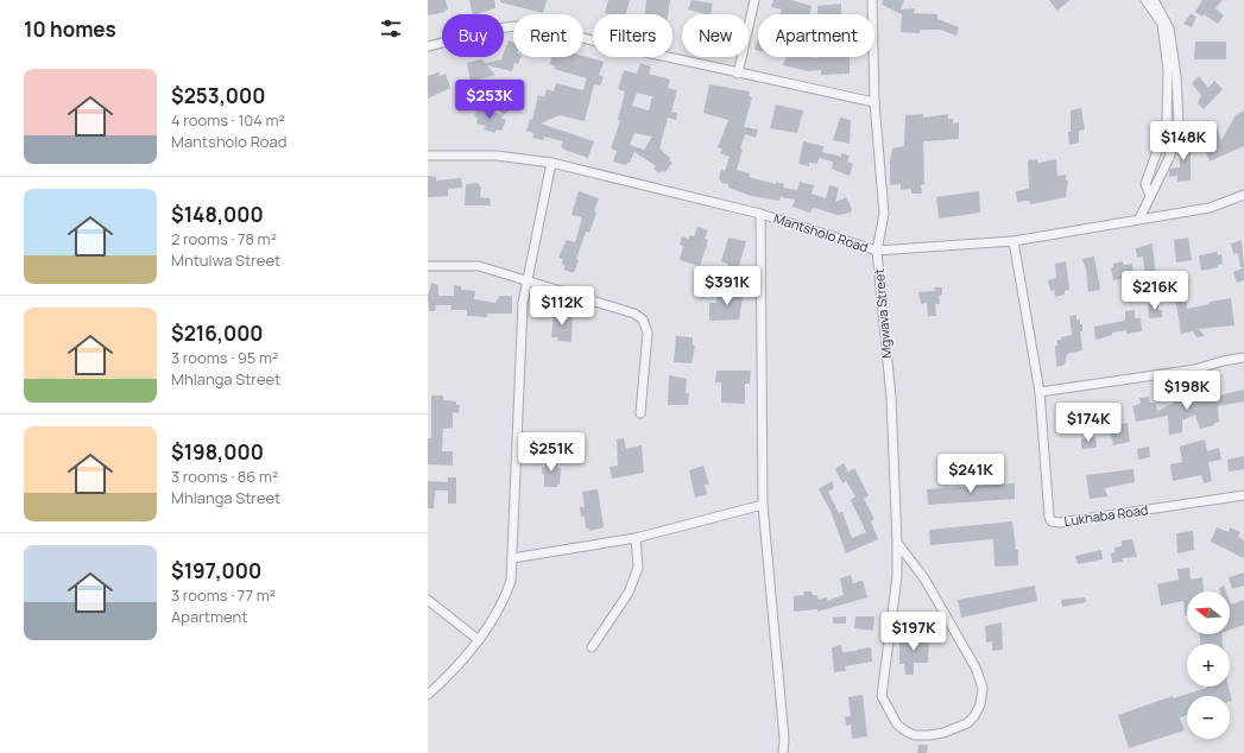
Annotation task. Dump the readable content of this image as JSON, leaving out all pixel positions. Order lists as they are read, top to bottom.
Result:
{
  "streets": {
    "street": ["Mantsholo Road", "Mgwava Street", "Lukhaba Road"]
  },
  "crossings": [
    ["Mantsholo Road", "Mgwava Street"],
    ["Mantsholo Road", "Lukhaba Road"]
  ],
  "north": "left",
  "page": {
    "heading": "10 homes",
    "chip": [
      "Buy",
      "Rent",
      "Filters",
      "New",
      "Apartment"
    ],
    "list": [
      {
        "name": "$253,000",
        "note": "4 rooms · 104 m² · Mantsholo Road"
      },
      {
        "name": "$148,000",
        "note": "2 rooms · 78 m² · Mntulwa Street"
      },
      {
        "name": "$216,000",
        "note": "3 rooms · 95 m² · Mhlanga Street"
      },
      {
        "name": "$198,000",
        "note": "3 rooms · 86 m² · Mhlanga Street"
      },
      {
        "name": "$197,000",
        "note": "3 rooms · 77 m² · Apartment"
      }
    ],
    "price": [
      "$253K",
      "$148K",
      "$391K",
      "$216K",
      "$112K",
      "$198K",
      "$174K",
      "$251K",
      "$241K",
      "$197K"
    ],
    "map_buttons": ["+", "−"]
  }
}
